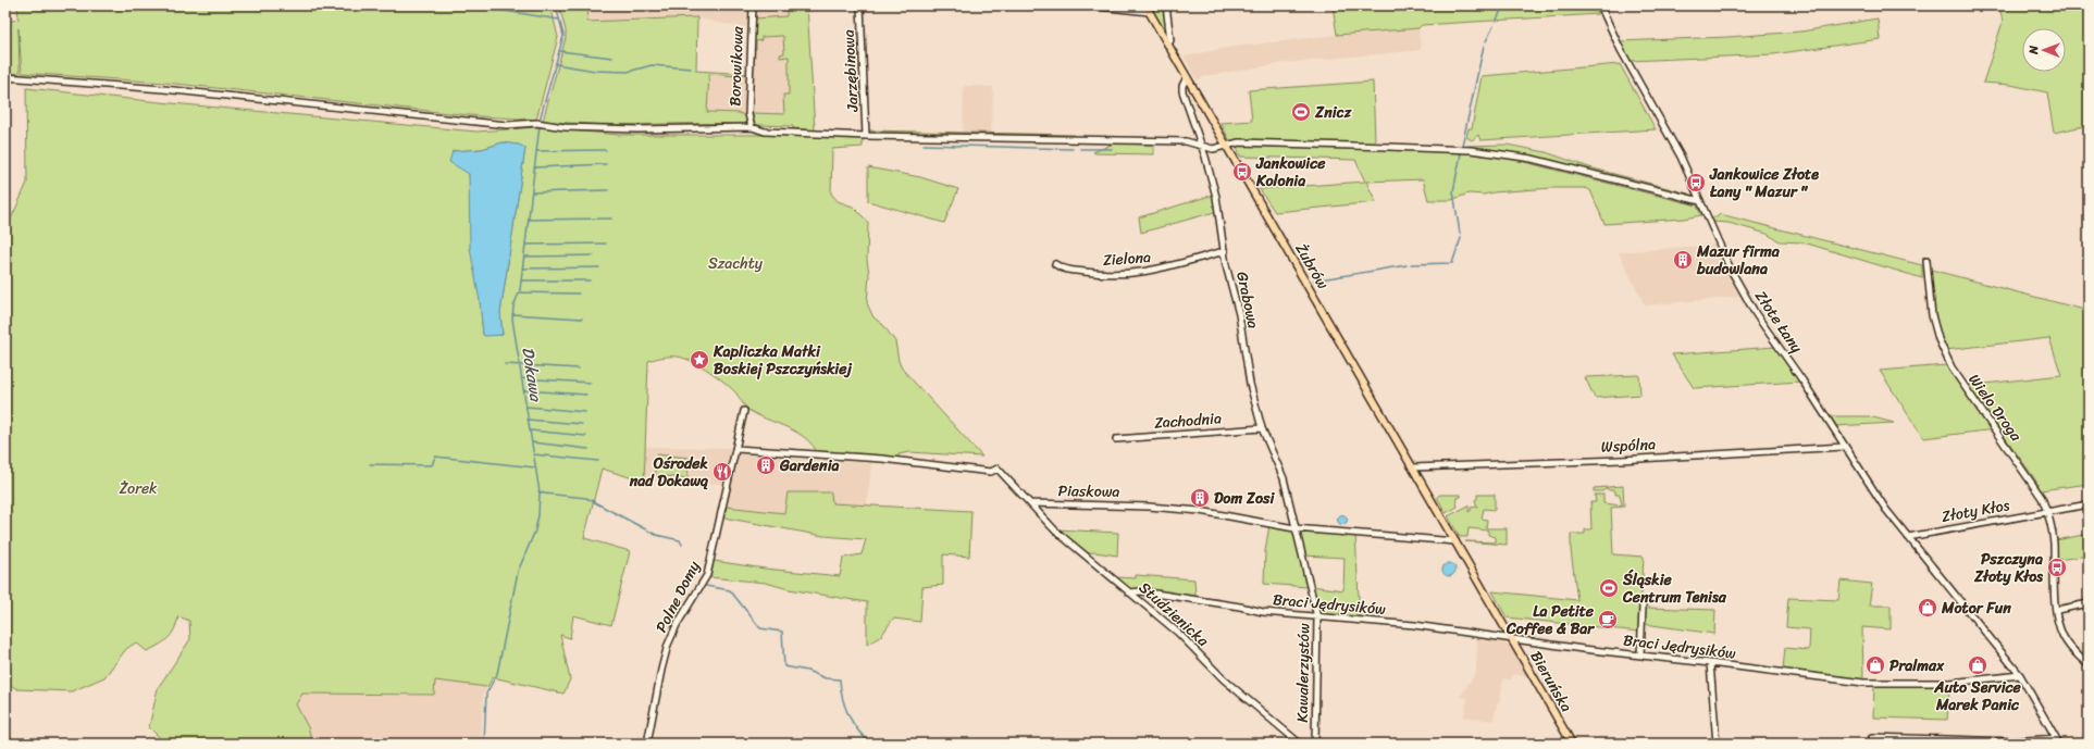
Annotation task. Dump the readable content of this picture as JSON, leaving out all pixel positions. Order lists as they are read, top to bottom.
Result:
{
  "streets": {
    "main road": ["Żubrów", "Bieruńska"],
    "street": [
      "Borowikowa",
      "Jarzębinowa",
      "Zielona",
      "Grabowa",
      "Złote Łany",
      "Wielo Droga",
      "Zachodnia",
      "Wspólna",
      "Piaskowa",
      "Złoty Kłos",
      "Polne Domy",
      "Braci Jędrysików",
      "Studzienicka",
      "Kawalerzystów"
    ]
  },
  "crossings": [
    ["Zielona", "Grabowa"],
    ["Żubrów", "Grabowa"],
    ["Żubrów", "Wspólna"],
    ["Żubrów", "Piaskowa"],
    ["Żubrów", "Bieruńska"],
    ["Grabowa", "Zachodnia"],
    ["Grabowa", "Piaskowa"],
    ["Grabowa", "Kawalerzystów"],
    ["Złote Łany", "Wspólna"],
    ["Złote Łany", "Złoty Kłos"],
    ["Złote Łany", "Braci Jędrysików"],
    ["Wielo Droga", "Złoty Kłos"],
    ["Piaskowa", "Studzienicka"],
    ["Piaskowa", "Kawalerzystów"],
    ["Piaskowa", "Bieruńska"],
    ["Braci Jędrysików", "Studzienicka"],
    ["Braci Jędrysików", "Kawalerzystów"],
    ["Braci Jędrysików", "Bieruńska"]
  ],
  "water": ["Dokawa"],
  "parks": ["Szachty", "Żorek"],
  "places": {
    "sports": ["Znicz", "Śląskie Centrum Tenisa"],
    "bus stop": ["Jankowice Kolonia", "Jankowice Złote Łany \" Mazur \"", "Pszczyna Złoty Kłos"],
    "building": ["Mazur firma budowlana", "Gardenia", "Dom Zosi"],
    "place": ["Kapliczka Matki Boskiej Pszczyńskiej"],
    "restaurant": ["Ośrodek nad Dokawą"],
    "shop": ["Motor Fun", "Pralmax", "Auto Service Marek Panic"],
    "cafe": ["La Petite Coffee & Bar"]
  },
  "north": "left"
}
